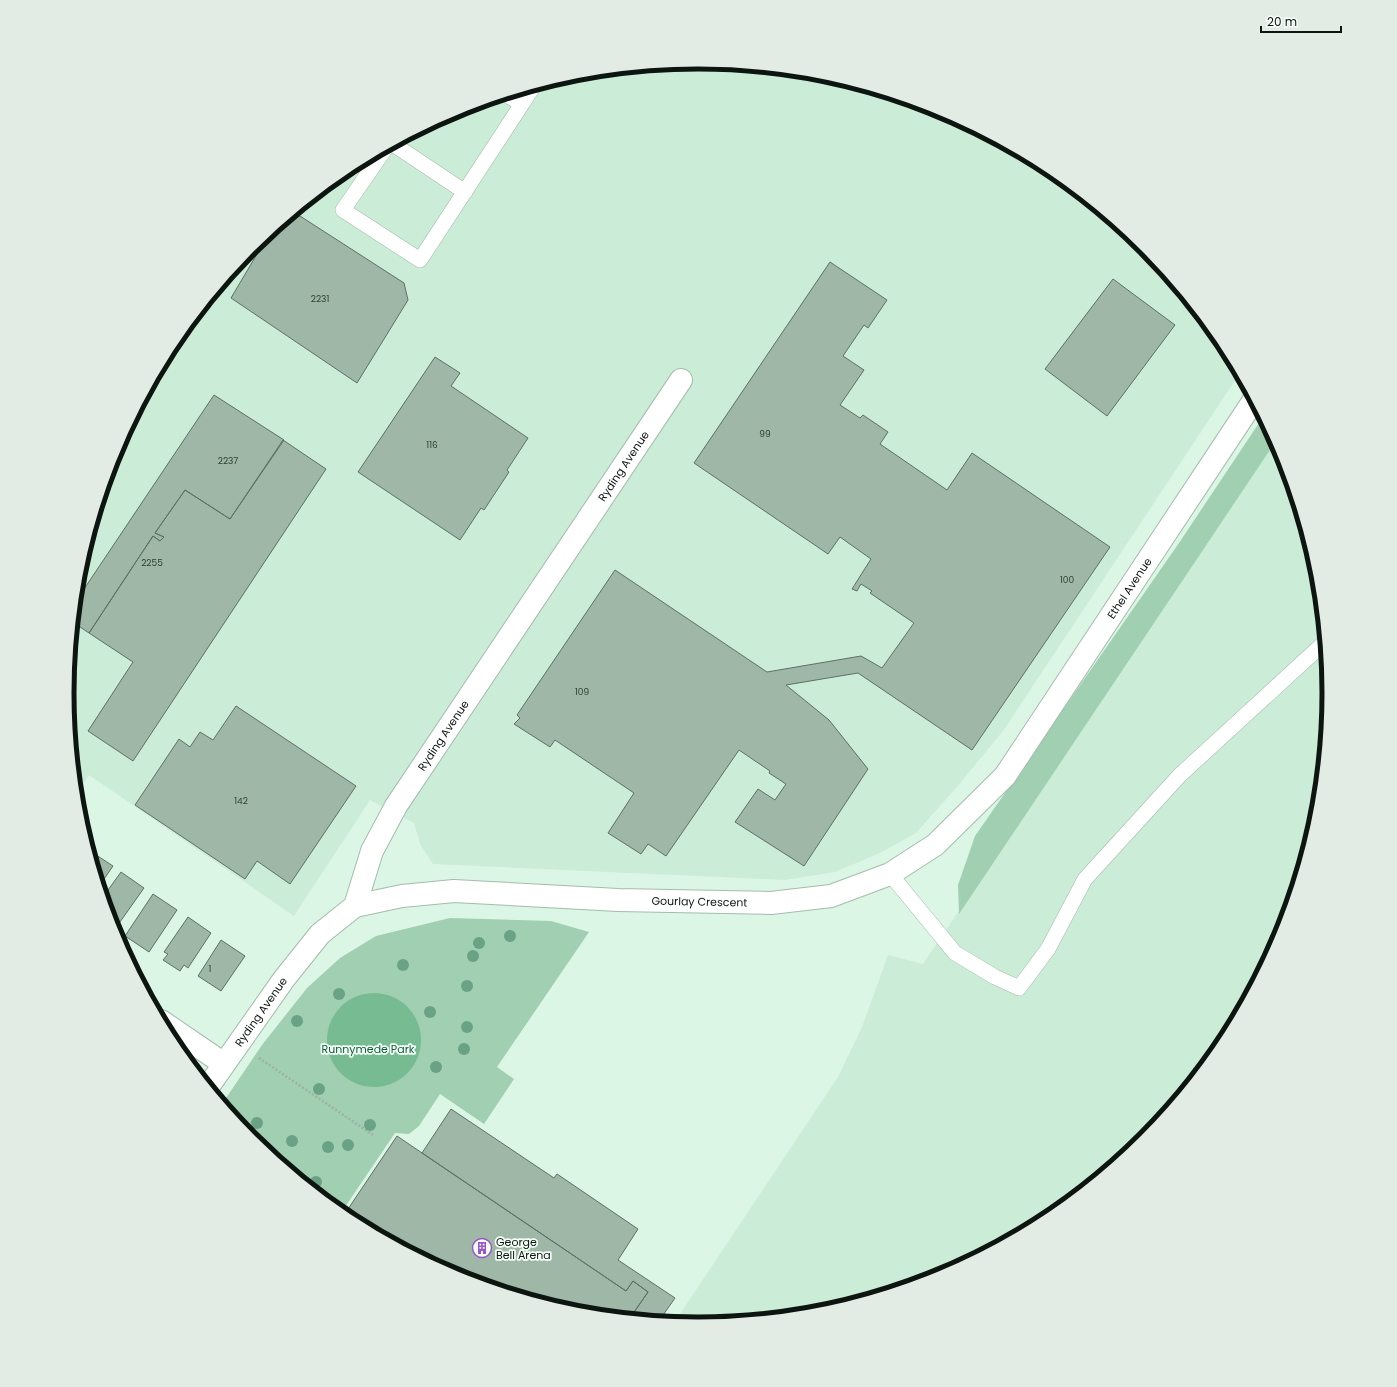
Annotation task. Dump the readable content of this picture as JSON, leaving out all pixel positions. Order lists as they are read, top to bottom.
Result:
{
  "streets": {
    "street": ["Ryding Avenue", "Ethel Avenue", "Gourlay Crescent"]
  },
  "crossings": [
    ["Ryding Avenue", "Gourlay Crescent"],
    ["Ethel Avenue", "Gourlay Crescent"]
  ],
  "parks": ["Runnymede Park"],
  "places": {
    "building": ["George Bell Arena"]
  },
  "house_numbers": [
    "2231",
    "99",
    "116",
    "2237",
    "2255",
    "100",
    "109",
    "142",
    "1"
  ],
  "scale_bar": "20 m"
}
